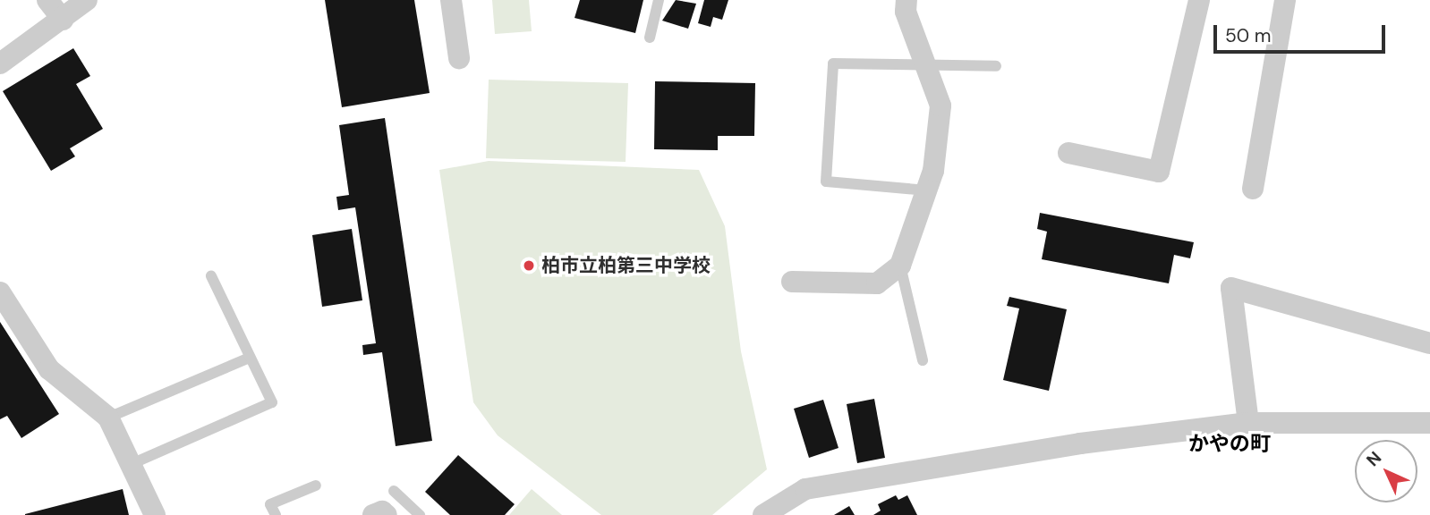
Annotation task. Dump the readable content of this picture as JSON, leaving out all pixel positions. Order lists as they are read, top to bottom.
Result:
{
  "districts": ["かやの町"],
  "places": ["柏市立柏第三中学校"],
  "scale_bar": "50 m",
  "north": "top left"
}
